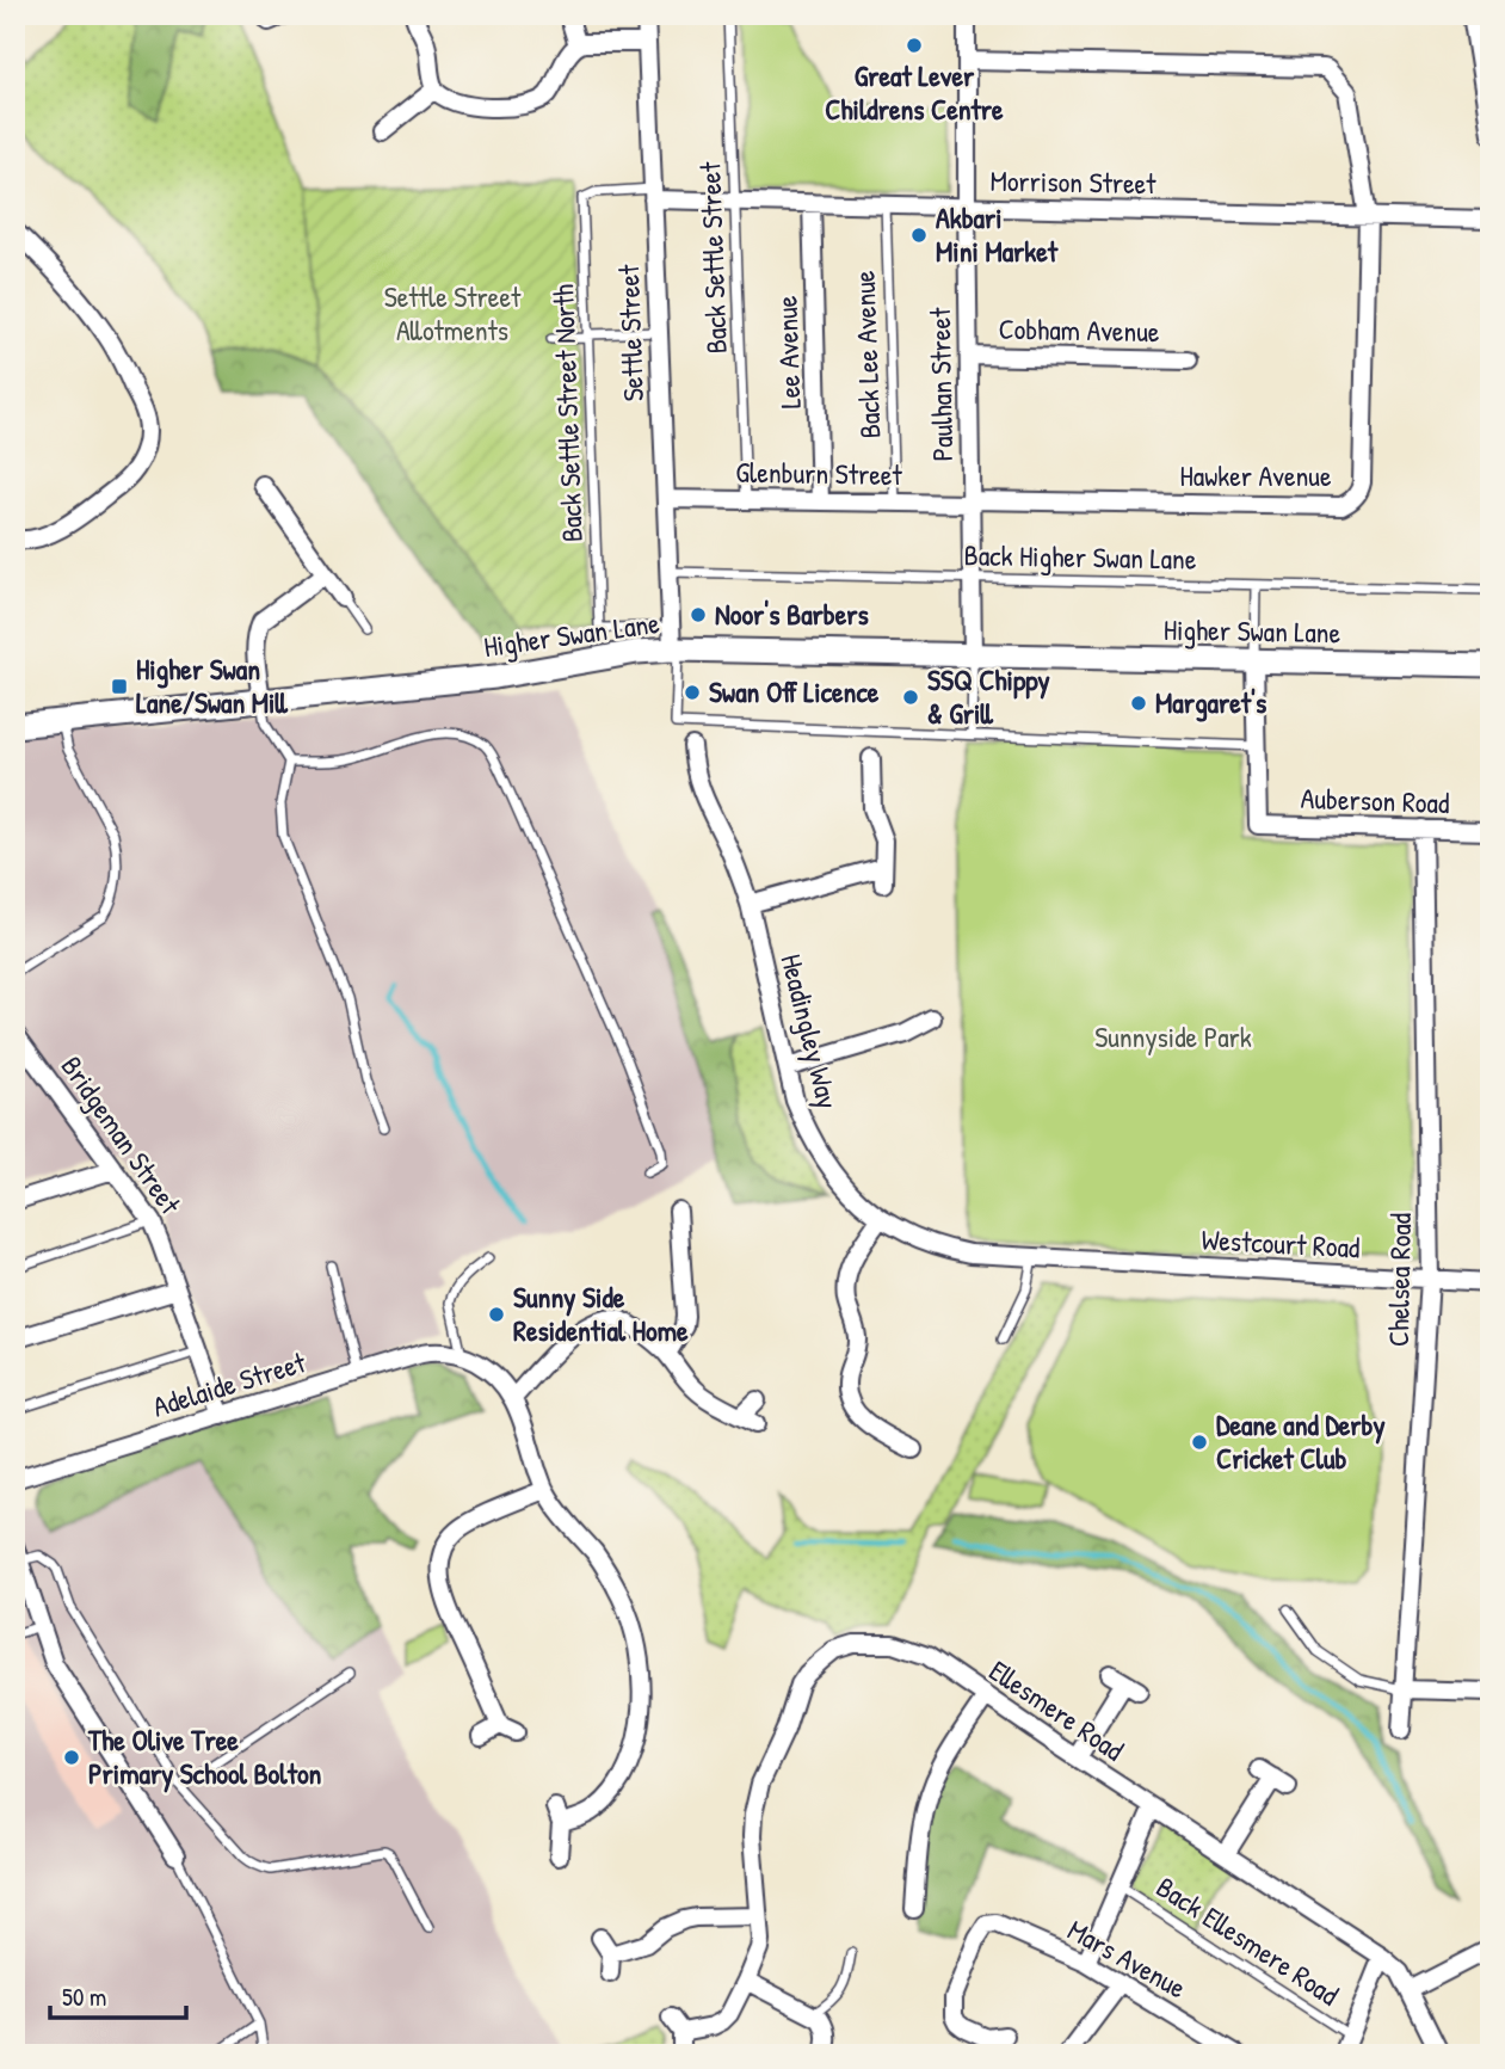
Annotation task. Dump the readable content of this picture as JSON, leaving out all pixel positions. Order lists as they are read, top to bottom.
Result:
{
  "streets": {
    "street": [
      "Morrison Street",
      "Cobham Avenue",
      "Settle Street",
      "Lee Avenue",
      "Paulhan Street",
      "Glenburn Street",
      "Hawker Avenue",
      "Higher Swan Lane",
      "Auberson Road",
      "Headingley Way",
      "Bridgeman Street",
      "Westcourt Road",
      "Chelsea Road",
      "Adelaide Street",
      "Ellesmere Road",
      "Mars Avenue"
    ],
    "lane": [
      "Back Settle Street",
      "Back Lee Avenue",
      "Back Settle Street North",
      "Back Higher Swan Lane",
      "Back Ellesmere Road"
    ]
  },
  "crossings": [
    ["Morrison Street", "Back Settle Street"],
    ["Morrison Street", "Settle Street"],
    ["Morrison Street", "Lee Avenue"],
    ["Morrison Street", "Back Lee Avenue"],
    ["Morrison Street", "Paulhan Street"],
    ["Morrison Street", "Back Settle Street North"],
    ["Morrison Street", "Hawker Avenue"],
    ["Back Settle Street", "Glenburn Street"],
    ["Cobham Avenue", "Paulhan Street"],
    ["Settle Street", "Back Settle Street North"],
    ["Settle Street", "Glenburn Street"],
    ["Settle Street", "Back Higher Swan Lane"],
    ["Settle Street", "Higher Swan Lane"],
    ["Lee Avenue", "Glenburn Street"],
    ["Back Lee Avenue", "Glenburn Street"],
    ["Paulhan Street", "Glenburn Street"],
    ["Paulhan Street", "Hawker Avenue"],
    ["Paulhan Street", "Back Higher Swan Lane"],
    ["Paulhan Street", "Higher Swan Lane"],
    ["Back Settle Street North", "Higher Swan Lane"],
    ["Glenburn Street", "Hawker Avenue"],
    ["Auberson Road", "Chelsea Road"],
    ["Headingley Way", "Westcourt Road"],
    ["Bridgeman Street", "Adelaide Street"],
    ["Westcourt Road", "Chelsea Road"]
  ],
  "parks": ["Settle Street Allotments", "Sunnyside Park"],
  "places": {
    "other": [
      "Great Lever Childrens Centre",
      "Akbari Mini Market",
      "Noor's Barbers",
      "Swan Off Licence",
      "SSQ Chippy & Grill",
      "Margaret's",
      "Sunny Side Residential Home",
      "Deane and Derby Cricket Club",
      "The Olive Tree Primary School Bolton"
    ],
    "transit": ["Higher Swan Lane/Swan Mill"]
  },
  "scale_bar": "50 m"
}
